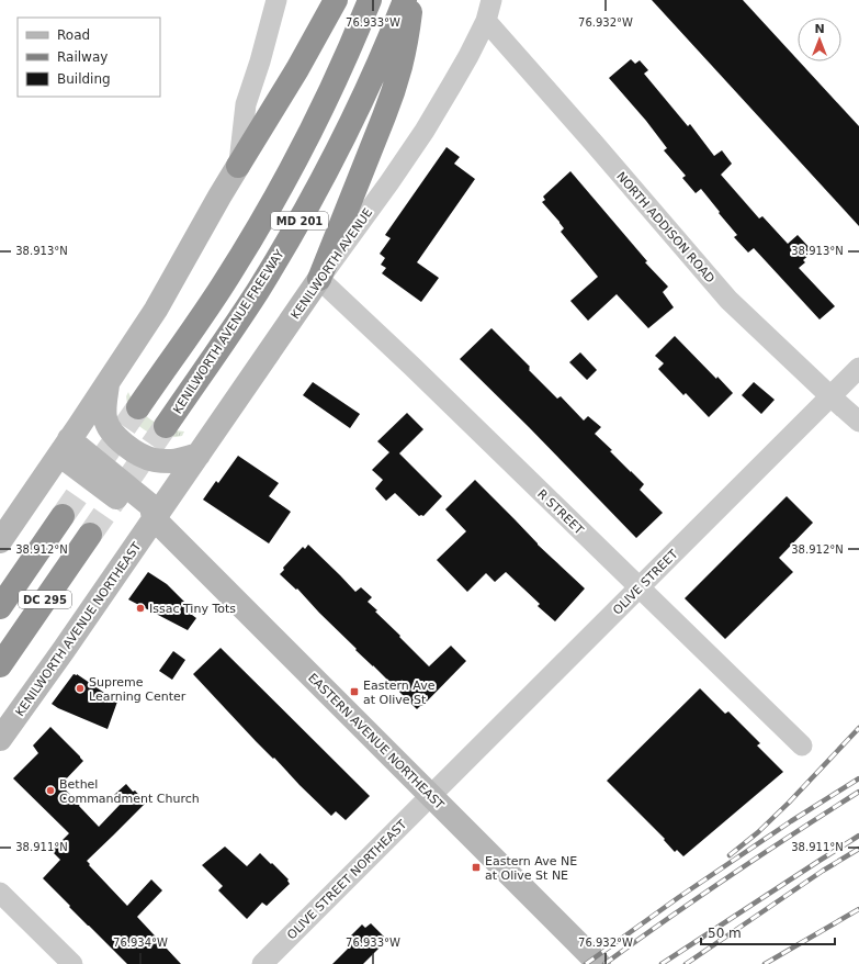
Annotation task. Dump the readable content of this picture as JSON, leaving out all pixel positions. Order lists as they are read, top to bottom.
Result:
{
  "streets": {
    "highway": ["MD 201", "KENILWORTH AVENUE FREEWAY", "DC 295"],
    "main road": ["KENILWORTH AVENUE", "KENILWORTH AVENUE NORTHEAST", "EASTERN AVENUE NORTHEAST"],
    "street": [
      "NORTH ADDISON ROAD",
      "R STREET",
      "OLIVE STREET",
      "OLIVE STREET NORTHEAST"
    ]
  },
  "crossings": [
    ["NORTH ADDISON ROAD", "KENILWORTH AVENUE"],
    ["NORTH ADDISON ROAD", "OLIVE STREET"],
    ["KENILWORTH AVENUE", "R STREET"],
    ["KENILWORTH AVENUE", "KENILWORTH AVENUE NORTHEAST"],
    ["KENILWORTH AVENUE", "EASTERN AVENUE NORTHEAST"],
    ["R STREET", "OLIVE STREET"],
    ["OLIVE STREET", "EASTERN AVENUE NORTHEAST"],
    ["OLIVE STREET", "OLIVE STREET NORTHEAST"],
    ["KENILWORTH AVENUE NORTHEAST", "EASTERN AVENUE NORTHEAST"],
    ["EASTERN AVENUE NORTHEAST", "OLIVE STREET NORTHEAST"]
  ],
  "places": {
    "other": ["Issac Tiny Tots", "Supreme Learning Center", "Bethel Commandment Church"],
    "transit": ["Eastern Ave at Olive St", "Eastern Ave NE at Olive St NE"]
  },
  "legend": ["Road", "Railway", "Building"],
  "scale_bar": "50 m",
  "north": "top",
  "coordinates": [
    "76.933°W",
    "76.932°W",
    "38.913°N",
    "38.912°N",
    "38.911°N",
    "76.934°W"
  ]
}
